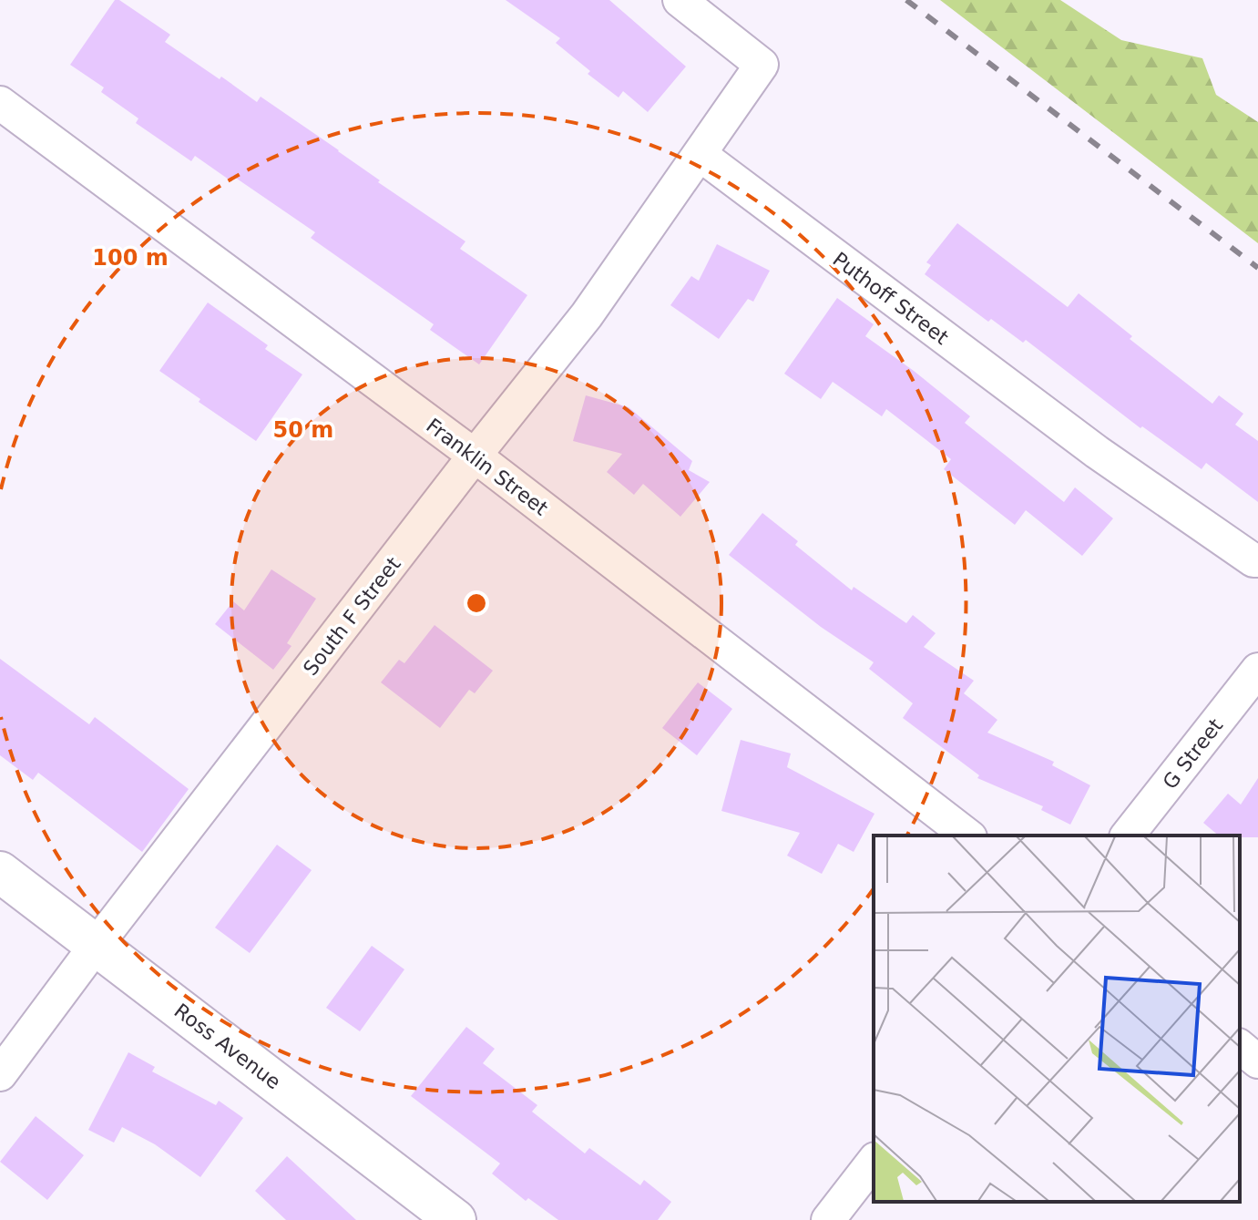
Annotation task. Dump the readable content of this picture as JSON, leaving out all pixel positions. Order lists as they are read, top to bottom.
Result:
{
  "streets": {
    "main road": ["Ross Avenue"],
    "street": [
      "Puthoff Street",
      "Franklin Street",
      "South F Street",
      "G Street"
    ]
  },
  "crossings": [
    ["Puthoff Street", "South F Street"],
    ["Franklin Street", "South F Street"],
    ["South F Street", "Ross Avenue"]
  ],
  "rings": ["100 m", "50 m"]
}
